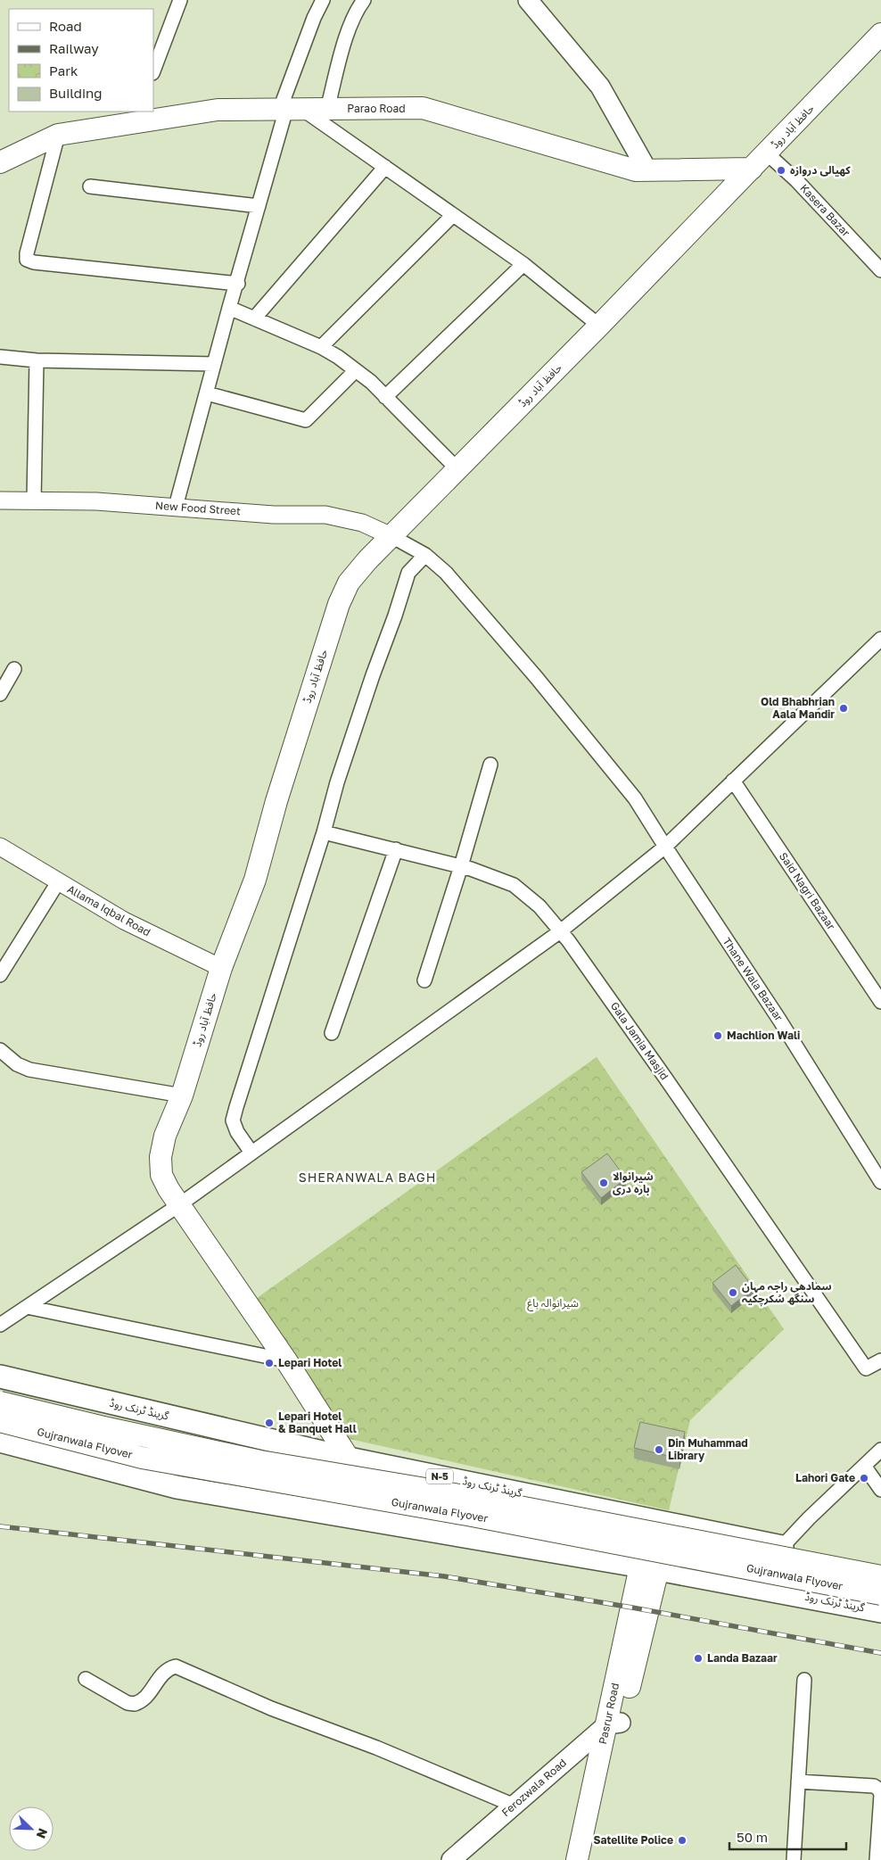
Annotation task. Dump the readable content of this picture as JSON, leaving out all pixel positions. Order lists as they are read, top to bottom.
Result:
{
  "streets": {
    "highway": ["گرینڈ ٹرنک روڈ", "N-5"],
    "main road": [
      "Parao Road",
      "حافظ آباد روڈ",
      "Gujranwala Flyover",
      "Pasrur Road",
      "Ferozwala Road"
    ],
    "street": [
      "Kasera Bazar",
      "New Food Street",
      "Said Nagri Bazaar",
      "Allama Iqbal Road",
      "Thane Wala Bazaar",
      "Gala Jamia Masjid"
    ]
  },
  "crossings": [
    ["Parao Road", "حافظ آباد روڈ"],
    ["حافظ آباد روڈ", "Kasera Bazar"],
    ["حافظ آباد روڈ", "New Food Street"],
    ["حافظ آباد روڈ", "Allama Iqbal Road"],
    ["حافظ آباد روڈ", "Thane Wala Bazaar"],
    ["حافظ آباد روڈ", "گرینڈ ٹرنک روڈ"],
    ["New Food Street", "Thane Wala Bazaar"],
    ["گرینڈ ٹرنک روڈ", "Pasrur Road"],
    ["Pasrur Road", "Ferozwala Road"]
  ],
  "districts": ["SHERANWALA BAGH"],
  "parks": ["شیرانوالہ باغ"],
  "places": [
    "کھیالی دروازہ",
    "Old Bhabhrian Aala Mandir",
    "Machlion Wali",
    "شیرانوالا بارہ دری",
    "سمادھی راجہ مہان سنگھ سُکرچکیہ",
    "Lepari Hotel",
    "Lepari Hotel & Banquet Hall",
    "Din Muhammad Library",
    "Lahori Gate",
    "Landa Bazaar",
    "Satellite Police"
  ],
  "legend": [
    "Road",
    "Railway",
    "Park",
    "Building"
  ],
  "scale_bar": "50 m",
  "north": "bottom right"
}
